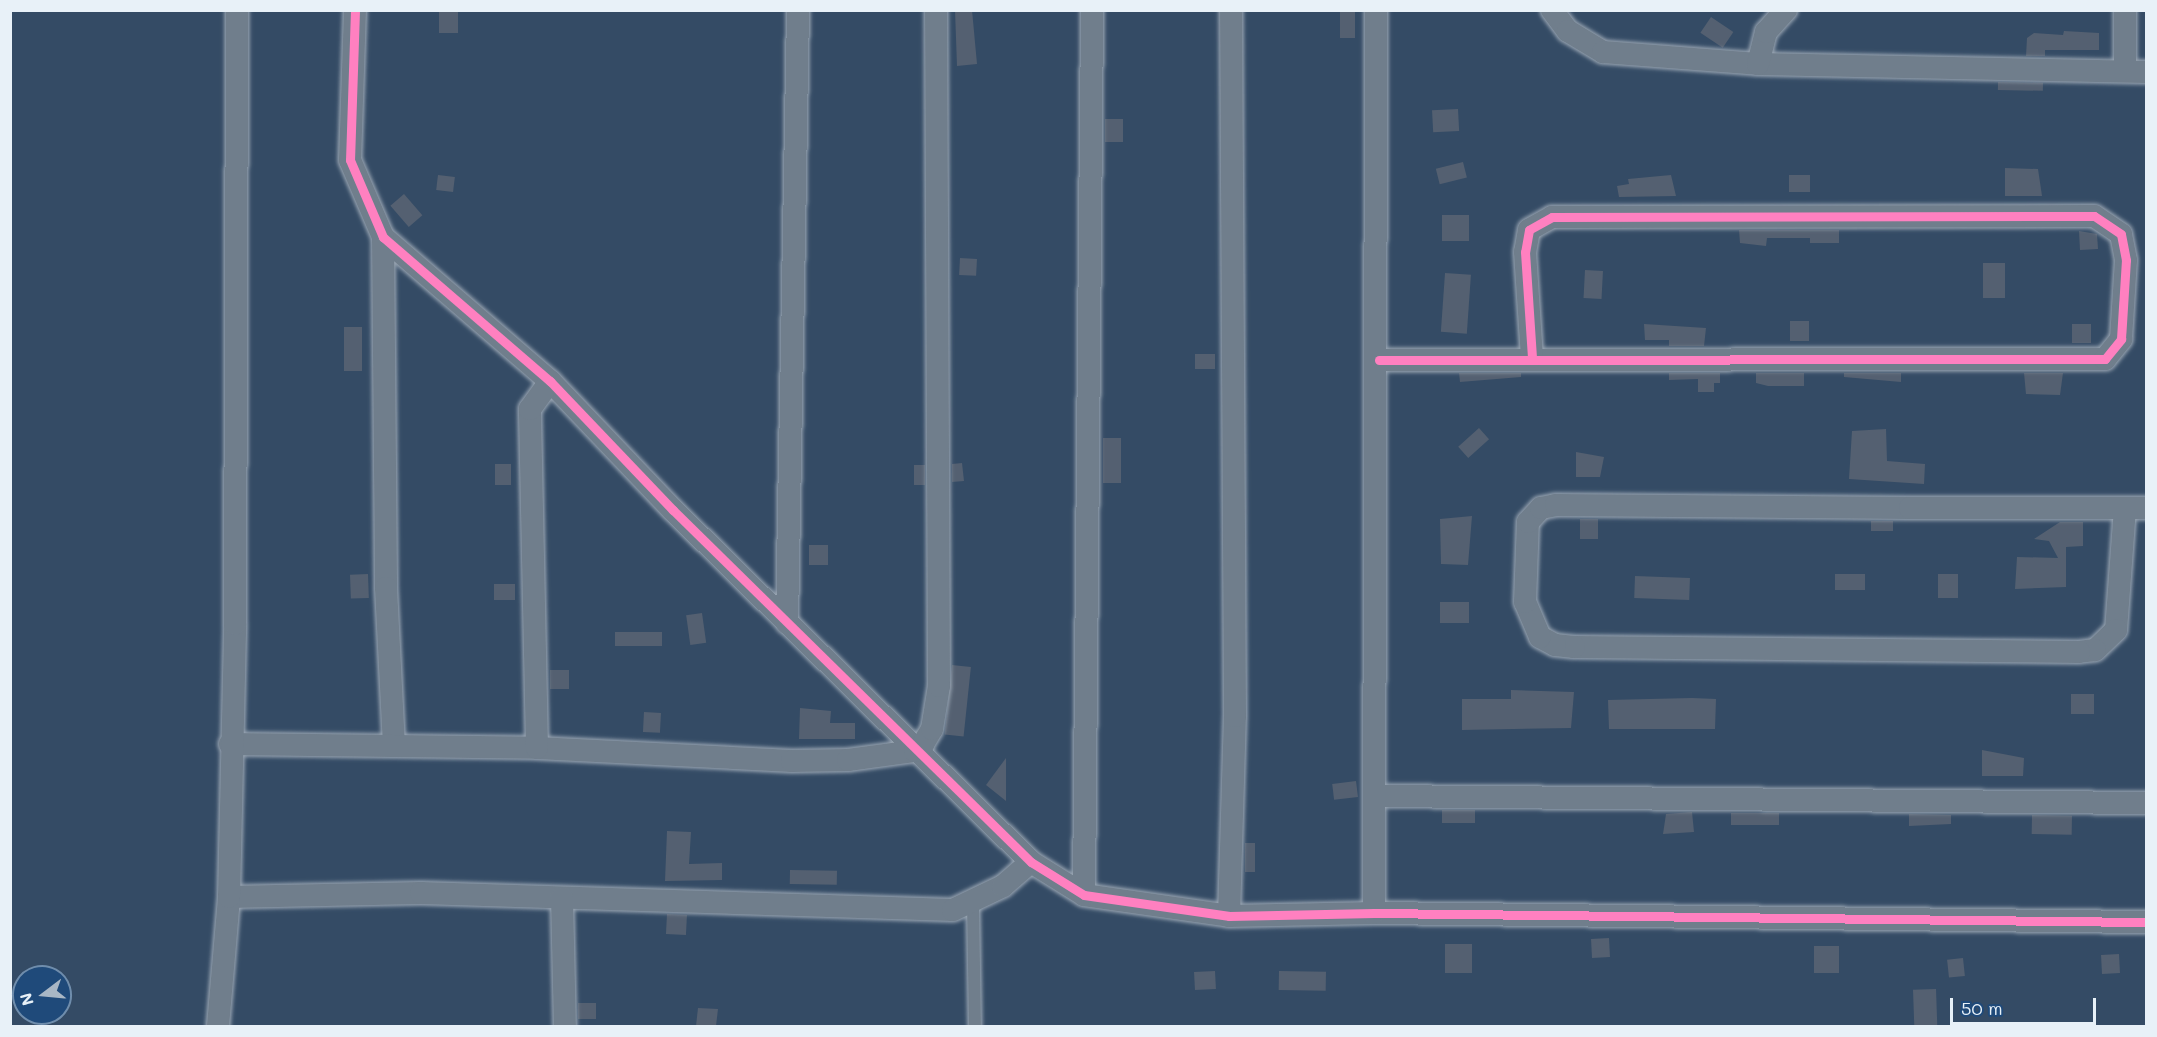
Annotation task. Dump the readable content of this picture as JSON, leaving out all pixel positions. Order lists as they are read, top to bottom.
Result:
{
  "scale_bar": "50 m",
  "north": "left"
}
